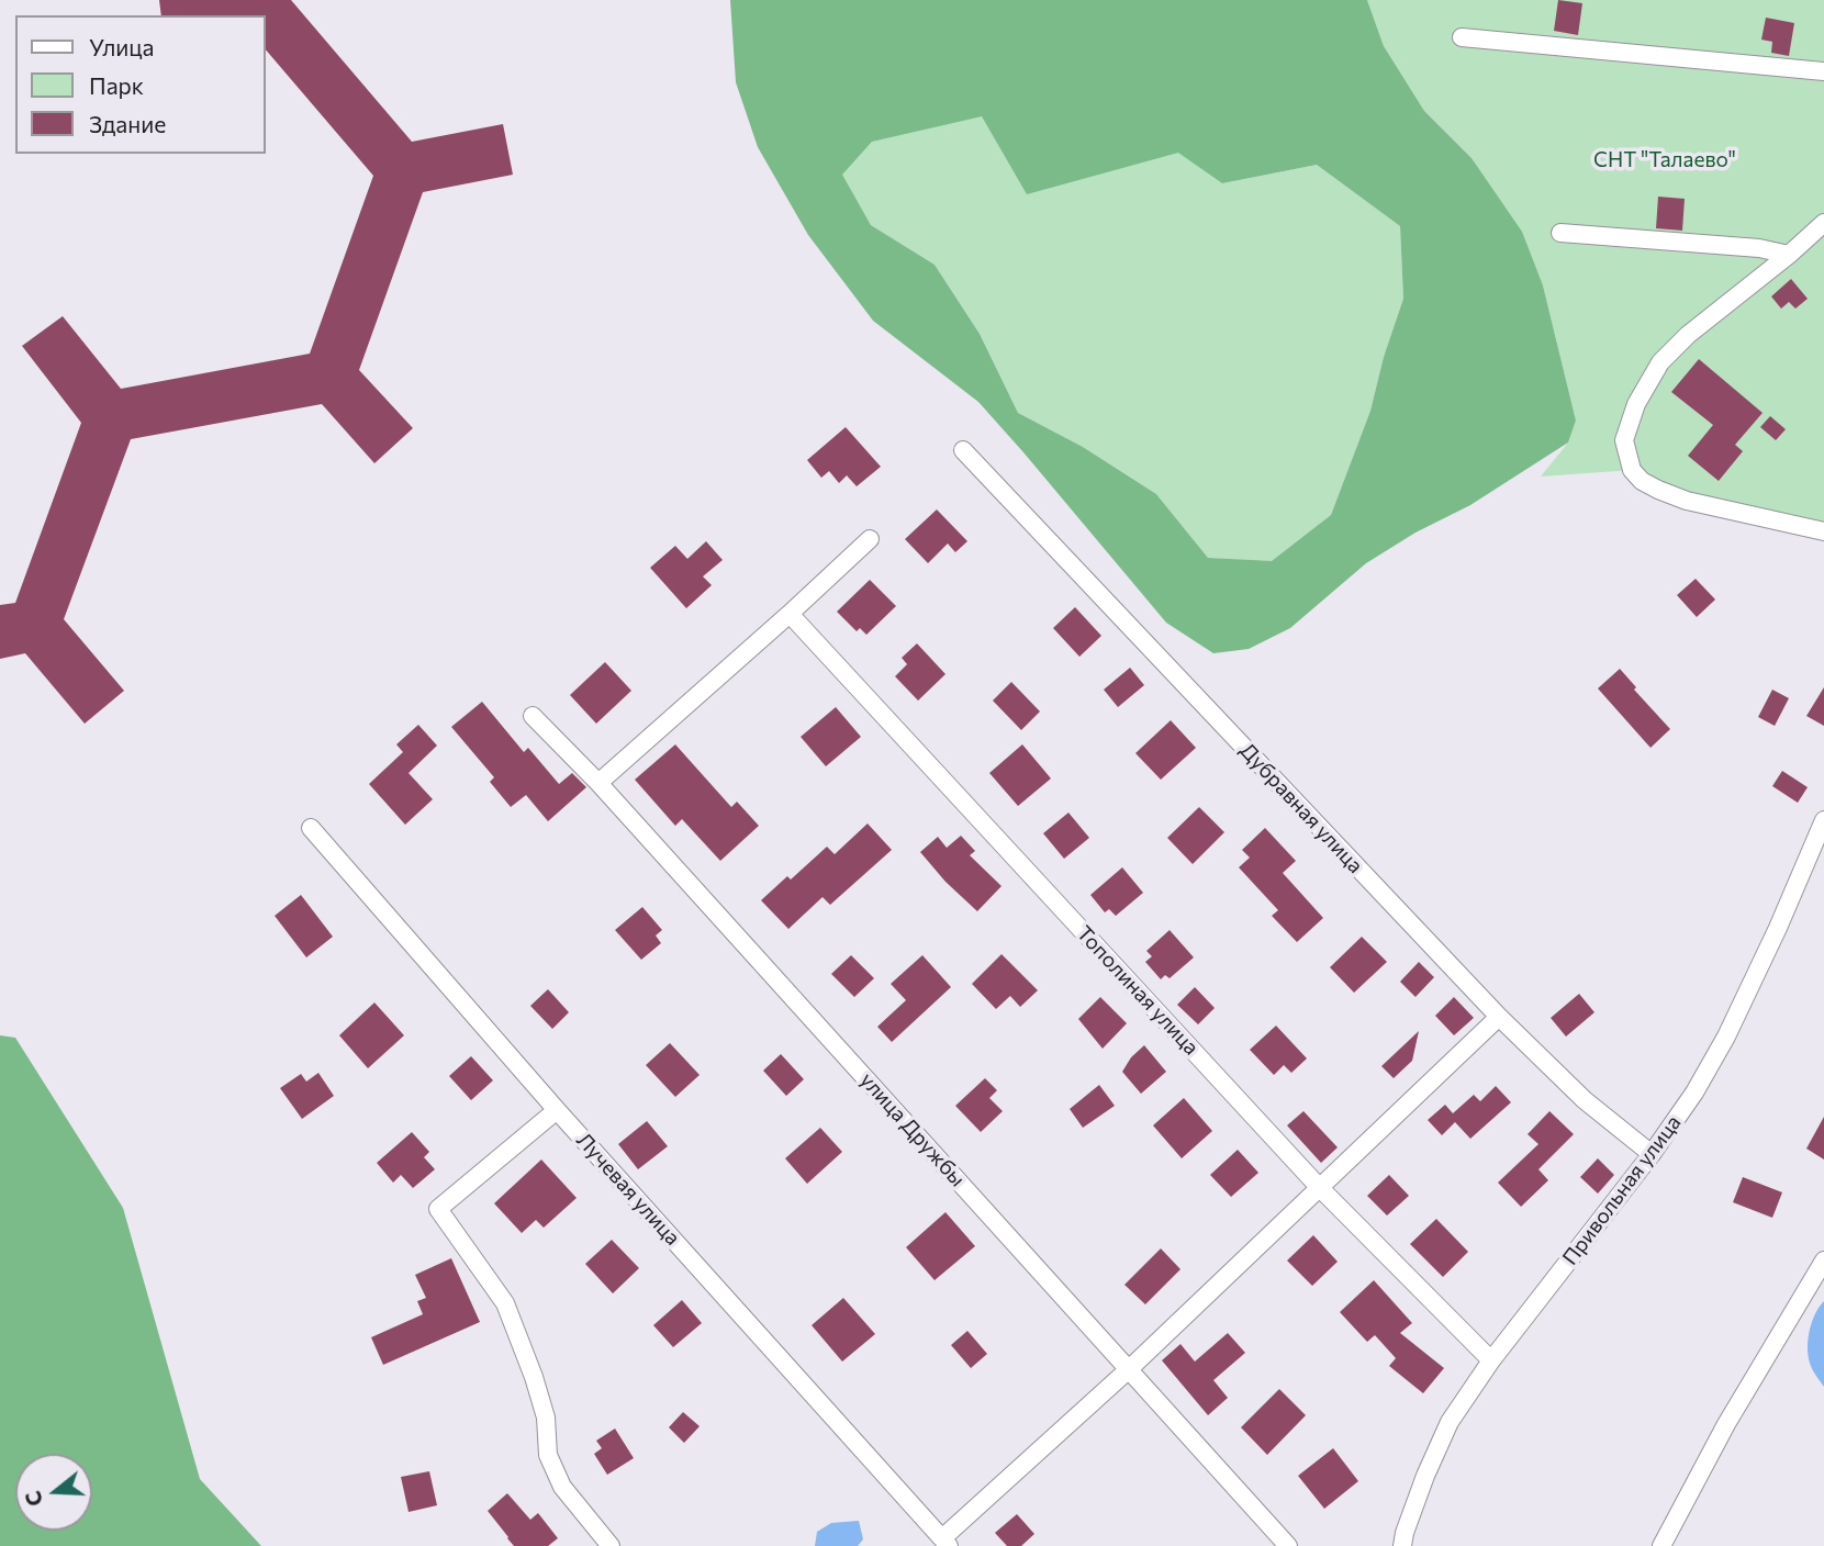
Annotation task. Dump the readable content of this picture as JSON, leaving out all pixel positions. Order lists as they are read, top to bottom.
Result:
{
  "streets": {
    "street": [
      "Дубравная улица",
      "Тополиная улица",
      "улица Дружбы",
      "Лучевая улица",
      "Привольная улица"
    ]
  },
  "crossings": [
    ["Дубравная улица", "Привольная улица"],
    ["Тополиная улица", "Привольная улица"]
  ],
  "parks": ["СНТ \"Талаево\""],
  "legend": ["Улица", "Парк", "Здание"],
  "north": "left"
}
